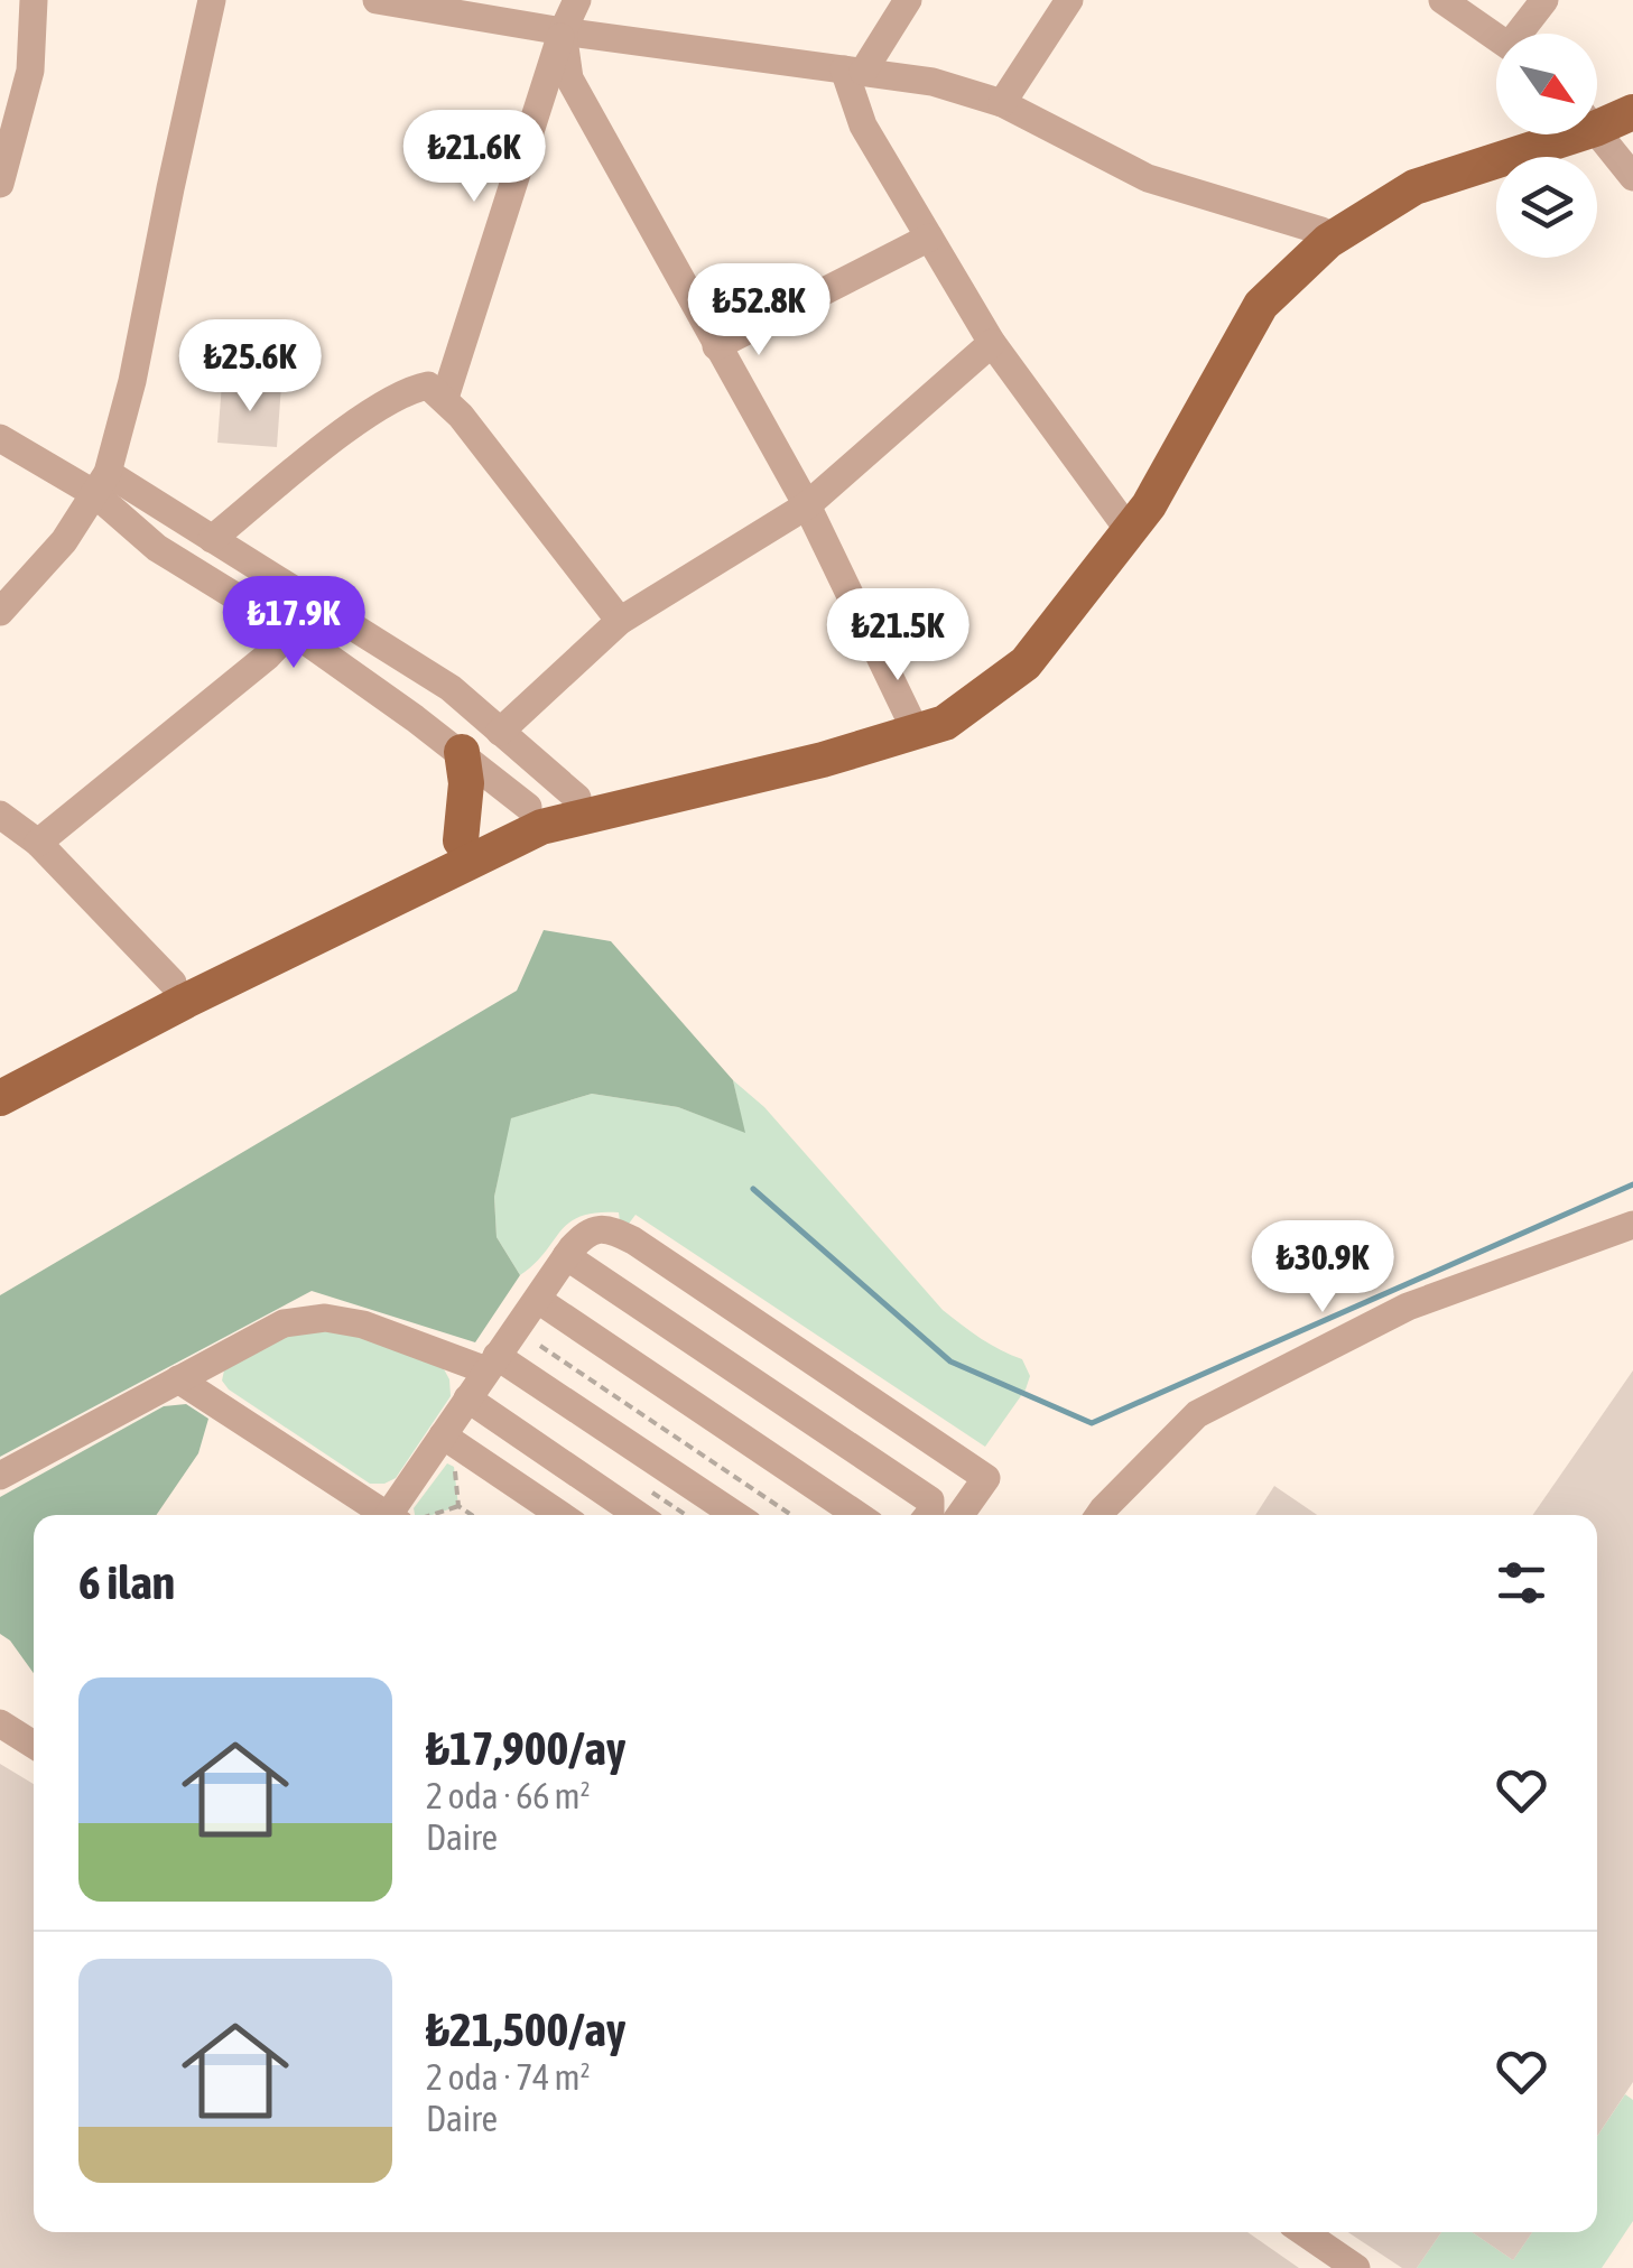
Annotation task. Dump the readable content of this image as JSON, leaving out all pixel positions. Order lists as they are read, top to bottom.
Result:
{
  "north": "bottom right",
  "page": {
    "price": [
      "₺21.6K",
      "₺52.8K",
      "₺25.6K",
      "₺17.9K",
      "₺21.5K",
      "₺30.9K"
    ],
    "heading": "6 ilan",
    "list": [
      {
        "name": "₺17,900/ay",
        "note": "2 oda · 66 m² · Daire"
      },
      {
        "name": "₺21,500/ay",
        "note": "2 oda · 74 m² · Daire"
      }
    ]
  }
}
